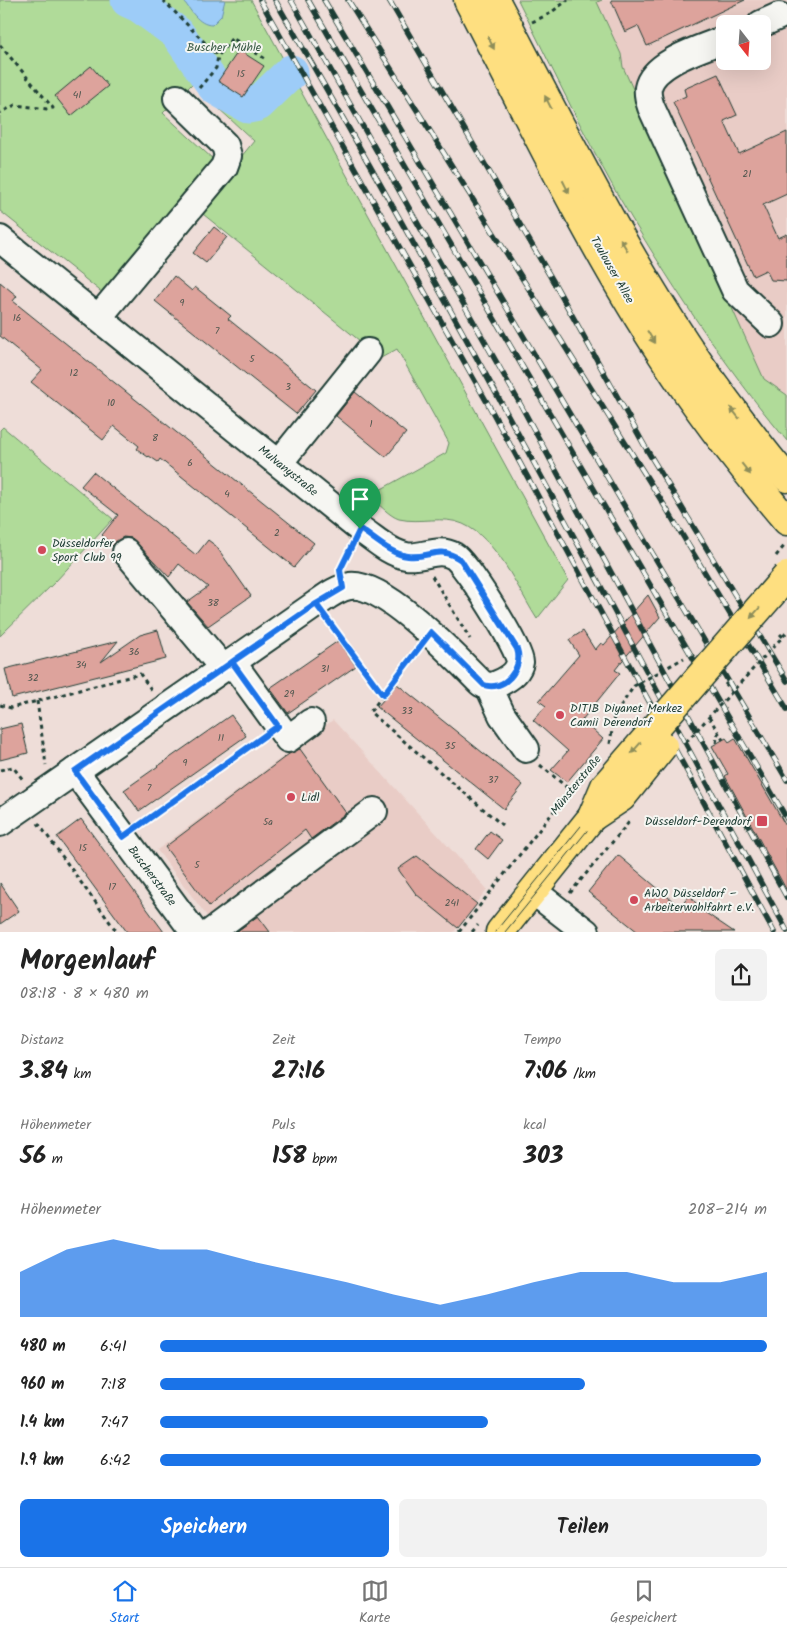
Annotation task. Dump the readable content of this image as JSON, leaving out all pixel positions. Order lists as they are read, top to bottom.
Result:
{
  "streets": {
    "main road": ["Toulouser Allee", "Münsterstraße"],
    "street": ["Mulvanystraße", "Buscherstraße"]
  },
  "parks": ["Buscher Mühle"],
  "places": {
    "other": [
      "Düsseldorfer Sport Club 99",
      "DITIB Diyanet Merkez Camii Derendorf",
      "Lidl",
      "AWO Düsseldorf – Arbeiterwohlfahrt e.V."
    ],
    "transit": ["Düsseldorf-Derendorf"]
  },
  "house_numbers": [
    "15",
    "41",
    "21",
    "9",
    "16",
    "7",
    "5",
    "12",
    "3",
    "10",
    "1",
    "8",
    "6",
    "4",
    "2",
    "38",
    "36",
    "34",
    "31",
    "32",
    "29",
    "33",
    "11",
    "35",
    "9",
    "37",
    "7",
    "5a",
    "15",
    "5",
    "17",
    "241"
  ],
  "north": "bottom",
  "page": {
    "heading": ["Morgenlauf", "08:18 · 8 × 480 m"],
    "stats": [
      ["Distanz", "3.84 km"],
      ["Zeit", "27:16"],
      ["Tempo", "7:06 /km"],
      ["Höhenmeter", "56 m"],
      ["Puls", "158 bpm"],
      ["kcal", "303"]
    ],
    "chart": ["Höhenmeter", "208–214 m"],
    "list": [
      {
        "name": "480 m",
        "note": "6:41"
      },
      {
        "name": "960 m",
        "note": "7:18"
      },
      {
        "name": "1.4 km",
        "note": "7:47"
      },
      {
        "name": "1.9 km",
        "note": "6:42"
      }
    ],
    "buttons": ["Speichern", "Teilen"],
    "tabs": ["Start", "Karte", "Gespeichert"]
  }
}
